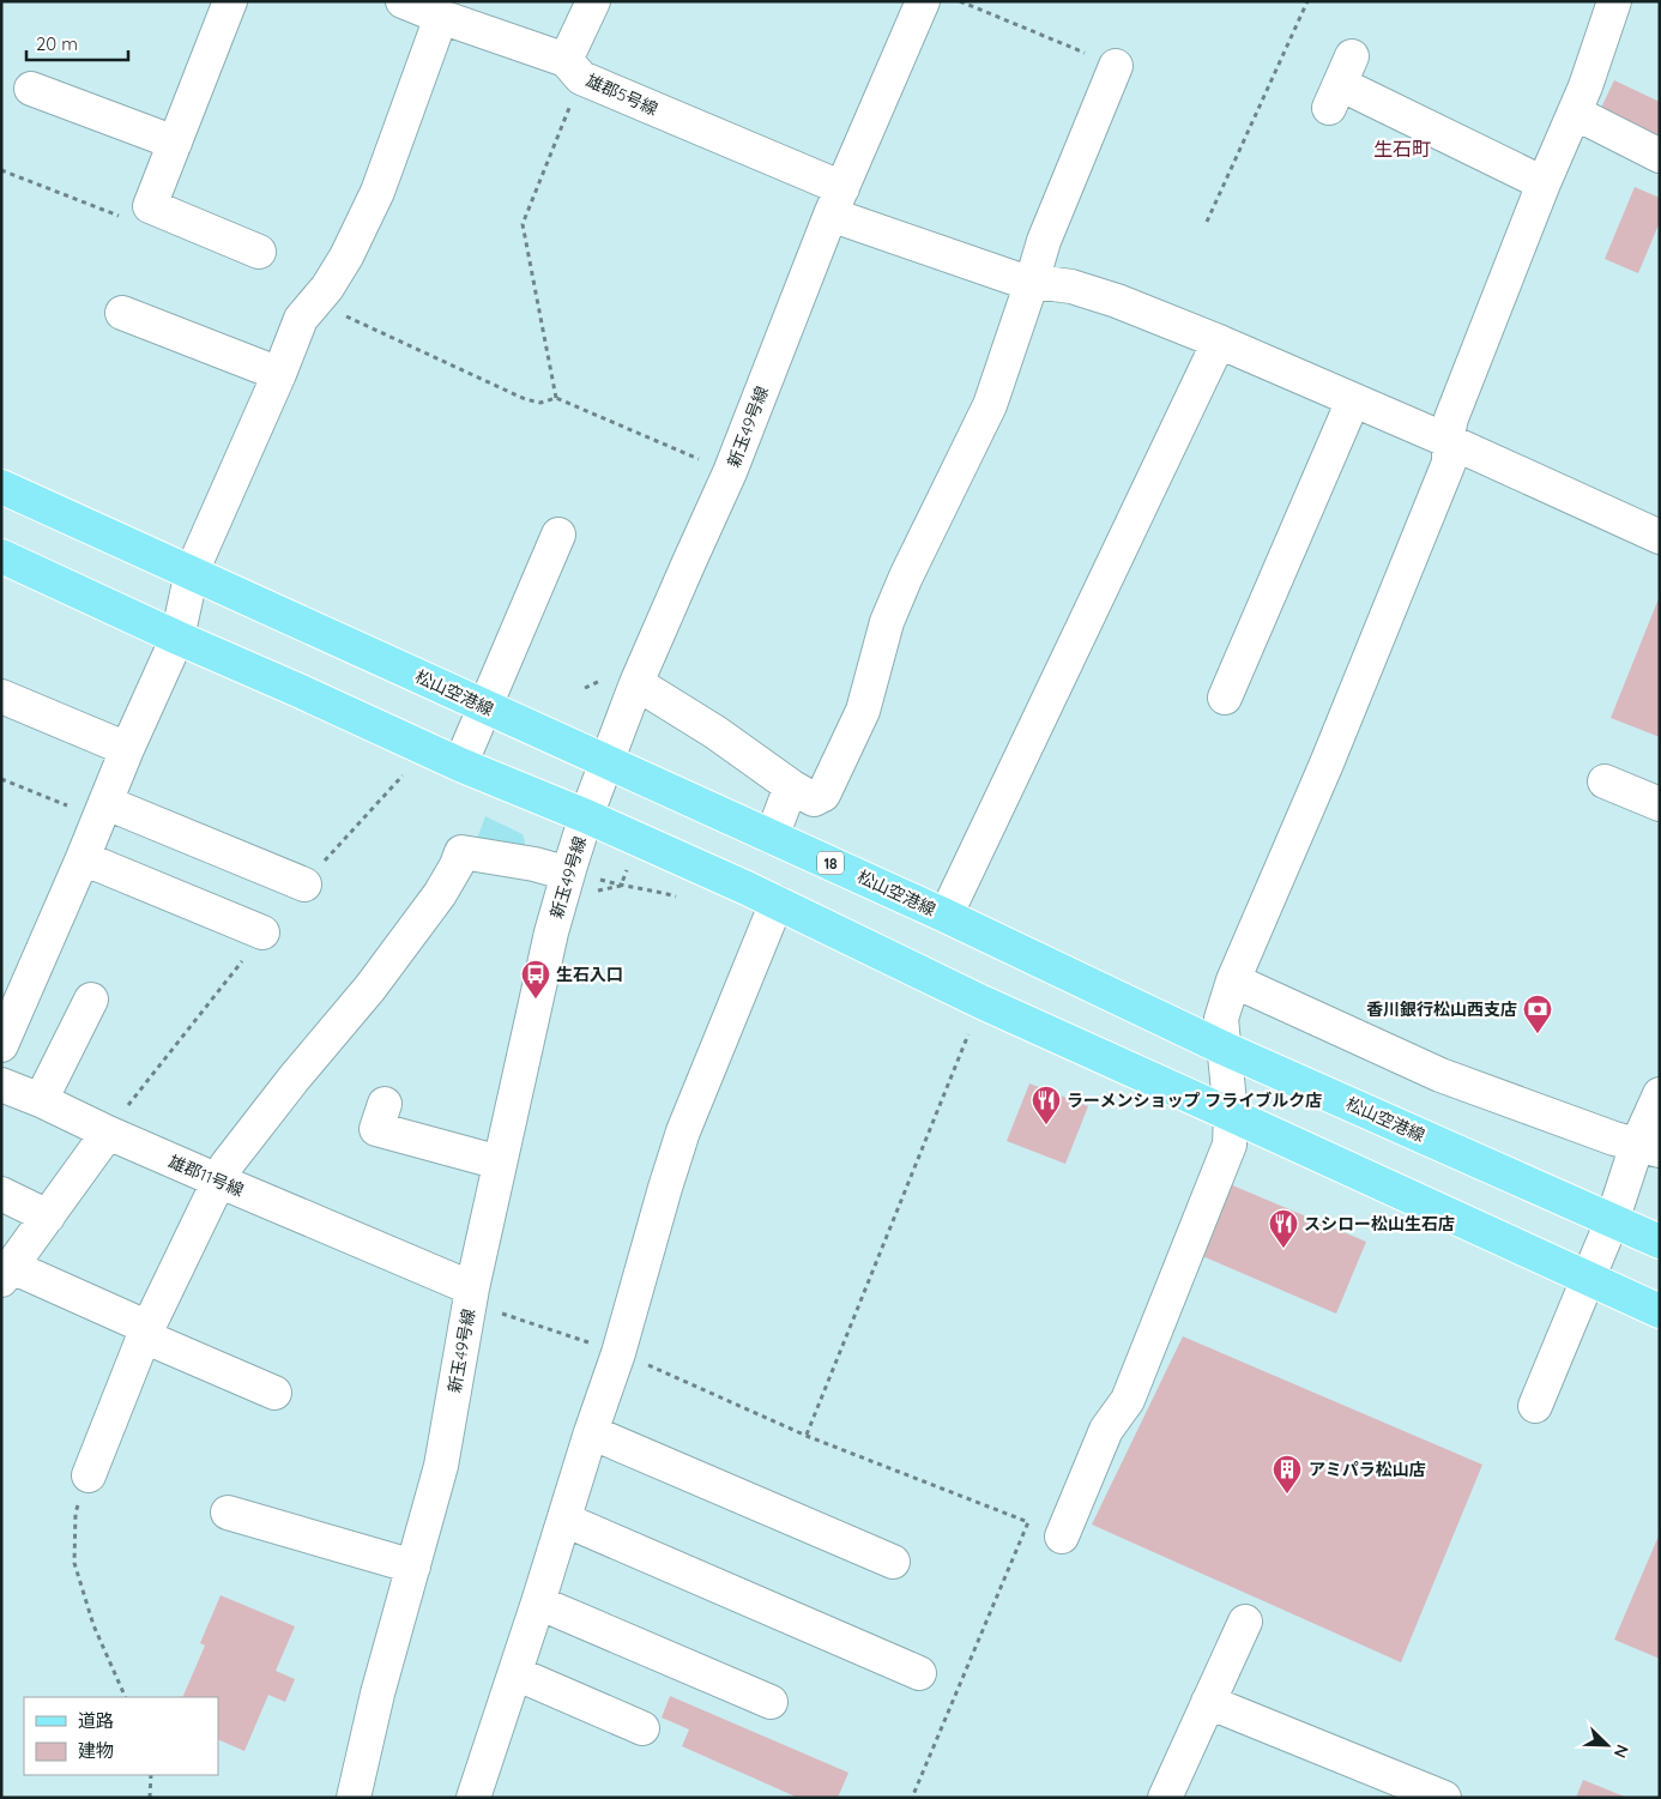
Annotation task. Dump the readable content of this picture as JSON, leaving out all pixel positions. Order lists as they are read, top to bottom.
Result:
{
  "streets": {
    "main road": ["松山空港線", "18"],
    "street": ["雄郡5号線", "新玉49号線", "雄郡11号線"]
  },
  "crossings": [
    ["雄郡5号線", "新玉49号線"],
    ["新玉49号線", "松山空港線"],
    ["新玉49号線", "雄郡11号線"]
  ],
  "districts": ["生石町"],
  "places": {
    "bus stop": ["生石入口"],
    "bank": ["香川銀行松山西支店"],
    "restaurant": ["ラーメンショップ フライブルク店", "スシロー松山生石店"],
    "building": ["アミパラ松山店"]
  },
  "legend": ["道路", "建物"],
  "scale_bar": "20 m",
  "north": "bottom right"
}
